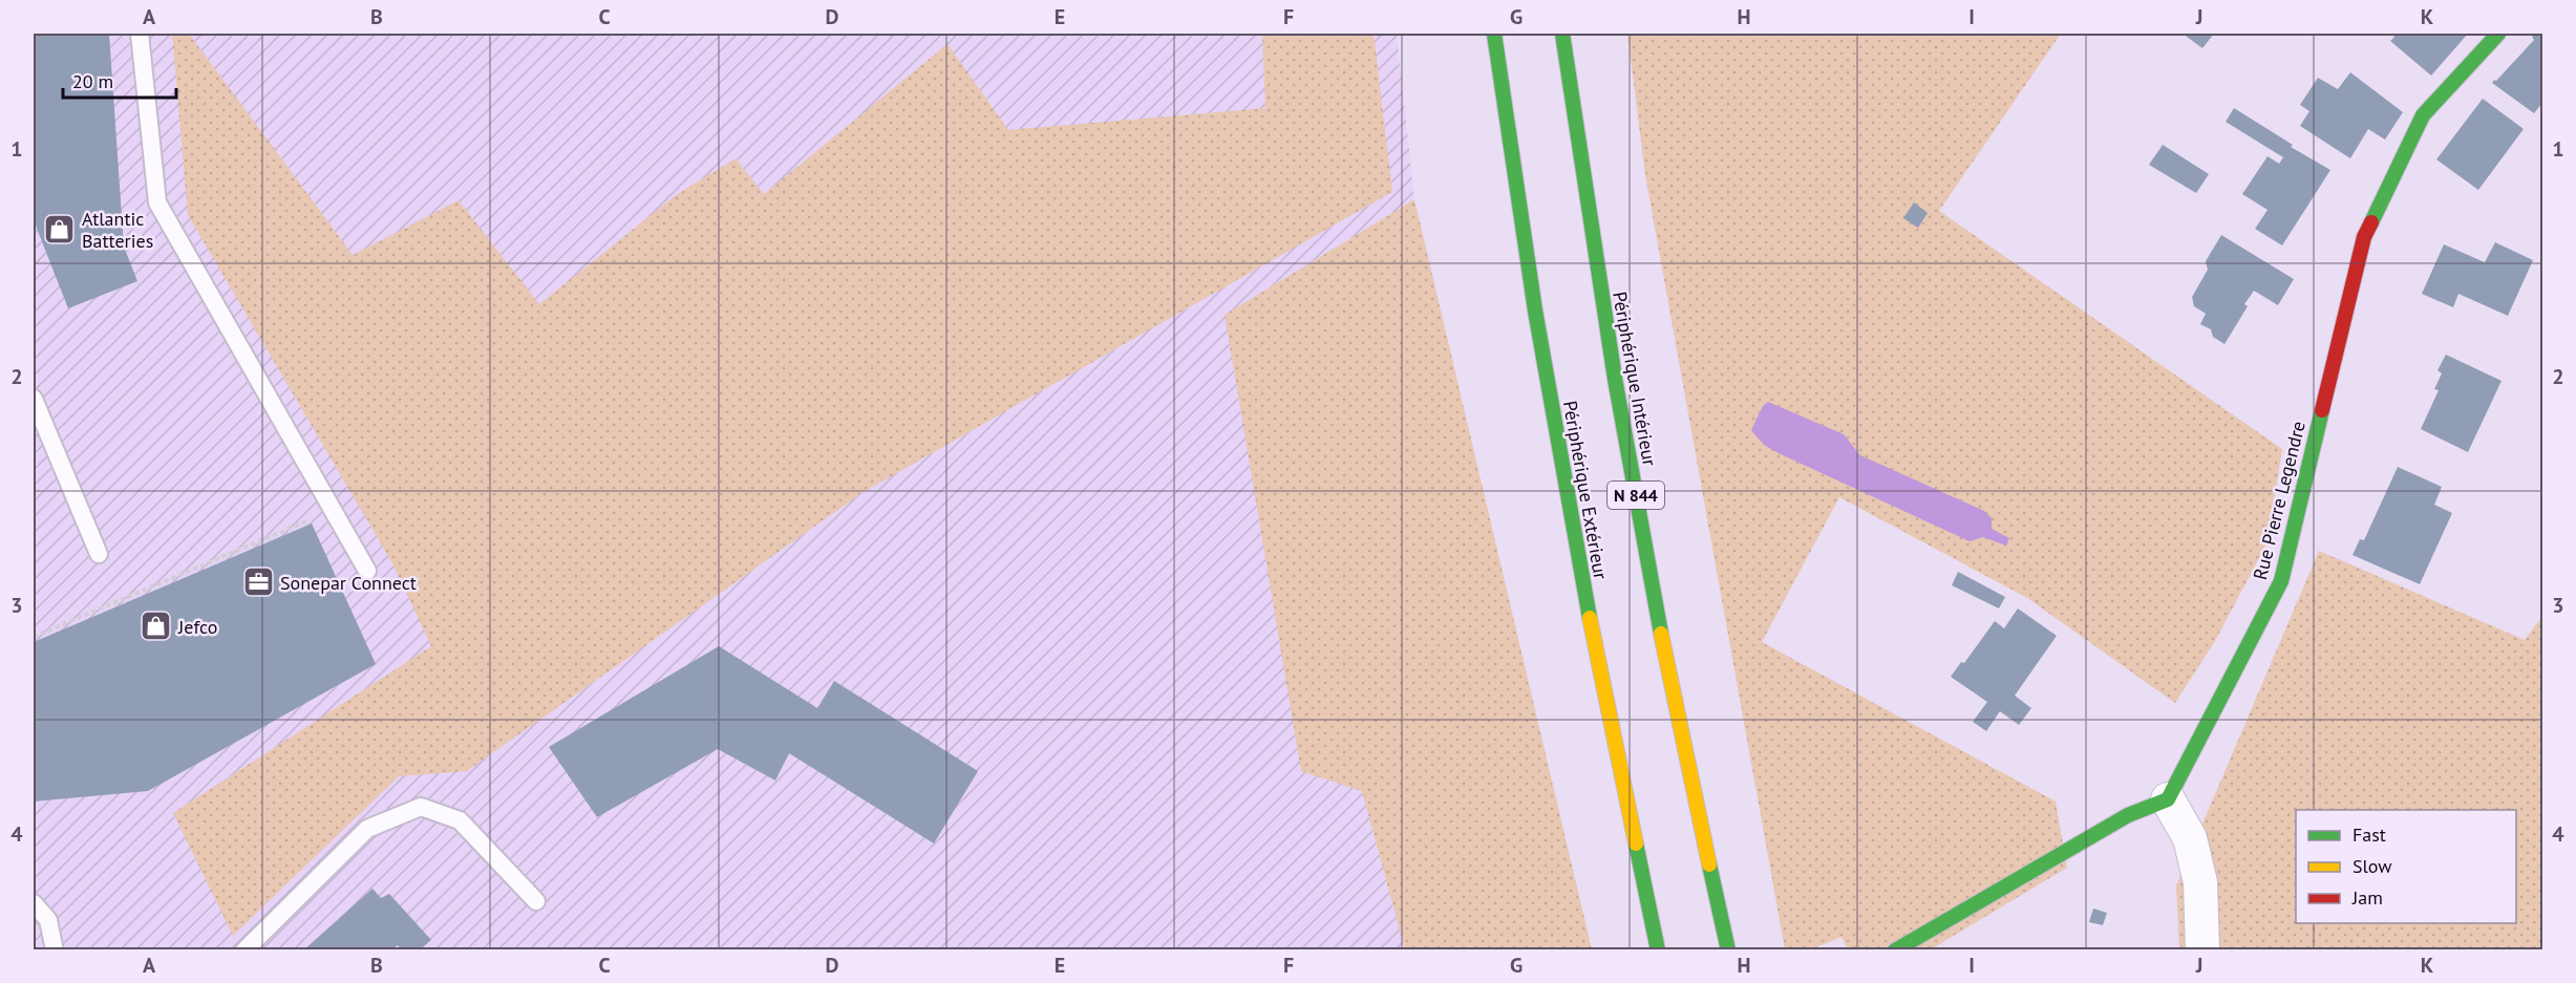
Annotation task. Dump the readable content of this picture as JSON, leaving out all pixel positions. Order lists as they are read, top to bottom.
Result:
{
  "streets": {
    "main road": [
      "Périphérique Intérieur",
      "Périphérique Extérieur",
      "N 844",
      "Rue Pierre Legendre"
    ]
  },
  "places": {
    "shop": ["Atlantic Batteries", "Jefco"],
    "office": ["Sonepar Connect"]
  },
  "legend": ["Fast", "Slow", "Jam"],
  "scale_bar": "20 m",
  "grid": {
    "columns": [
      "A",
      "B",
      "C",
      "D",
      "E",
      "F",
      "G",
      "H",
      "I",
      "J",
      "K"
    ],
    "rows": [
      "1",
      "2",
      "3",
      "4"
    ]
  }
}
